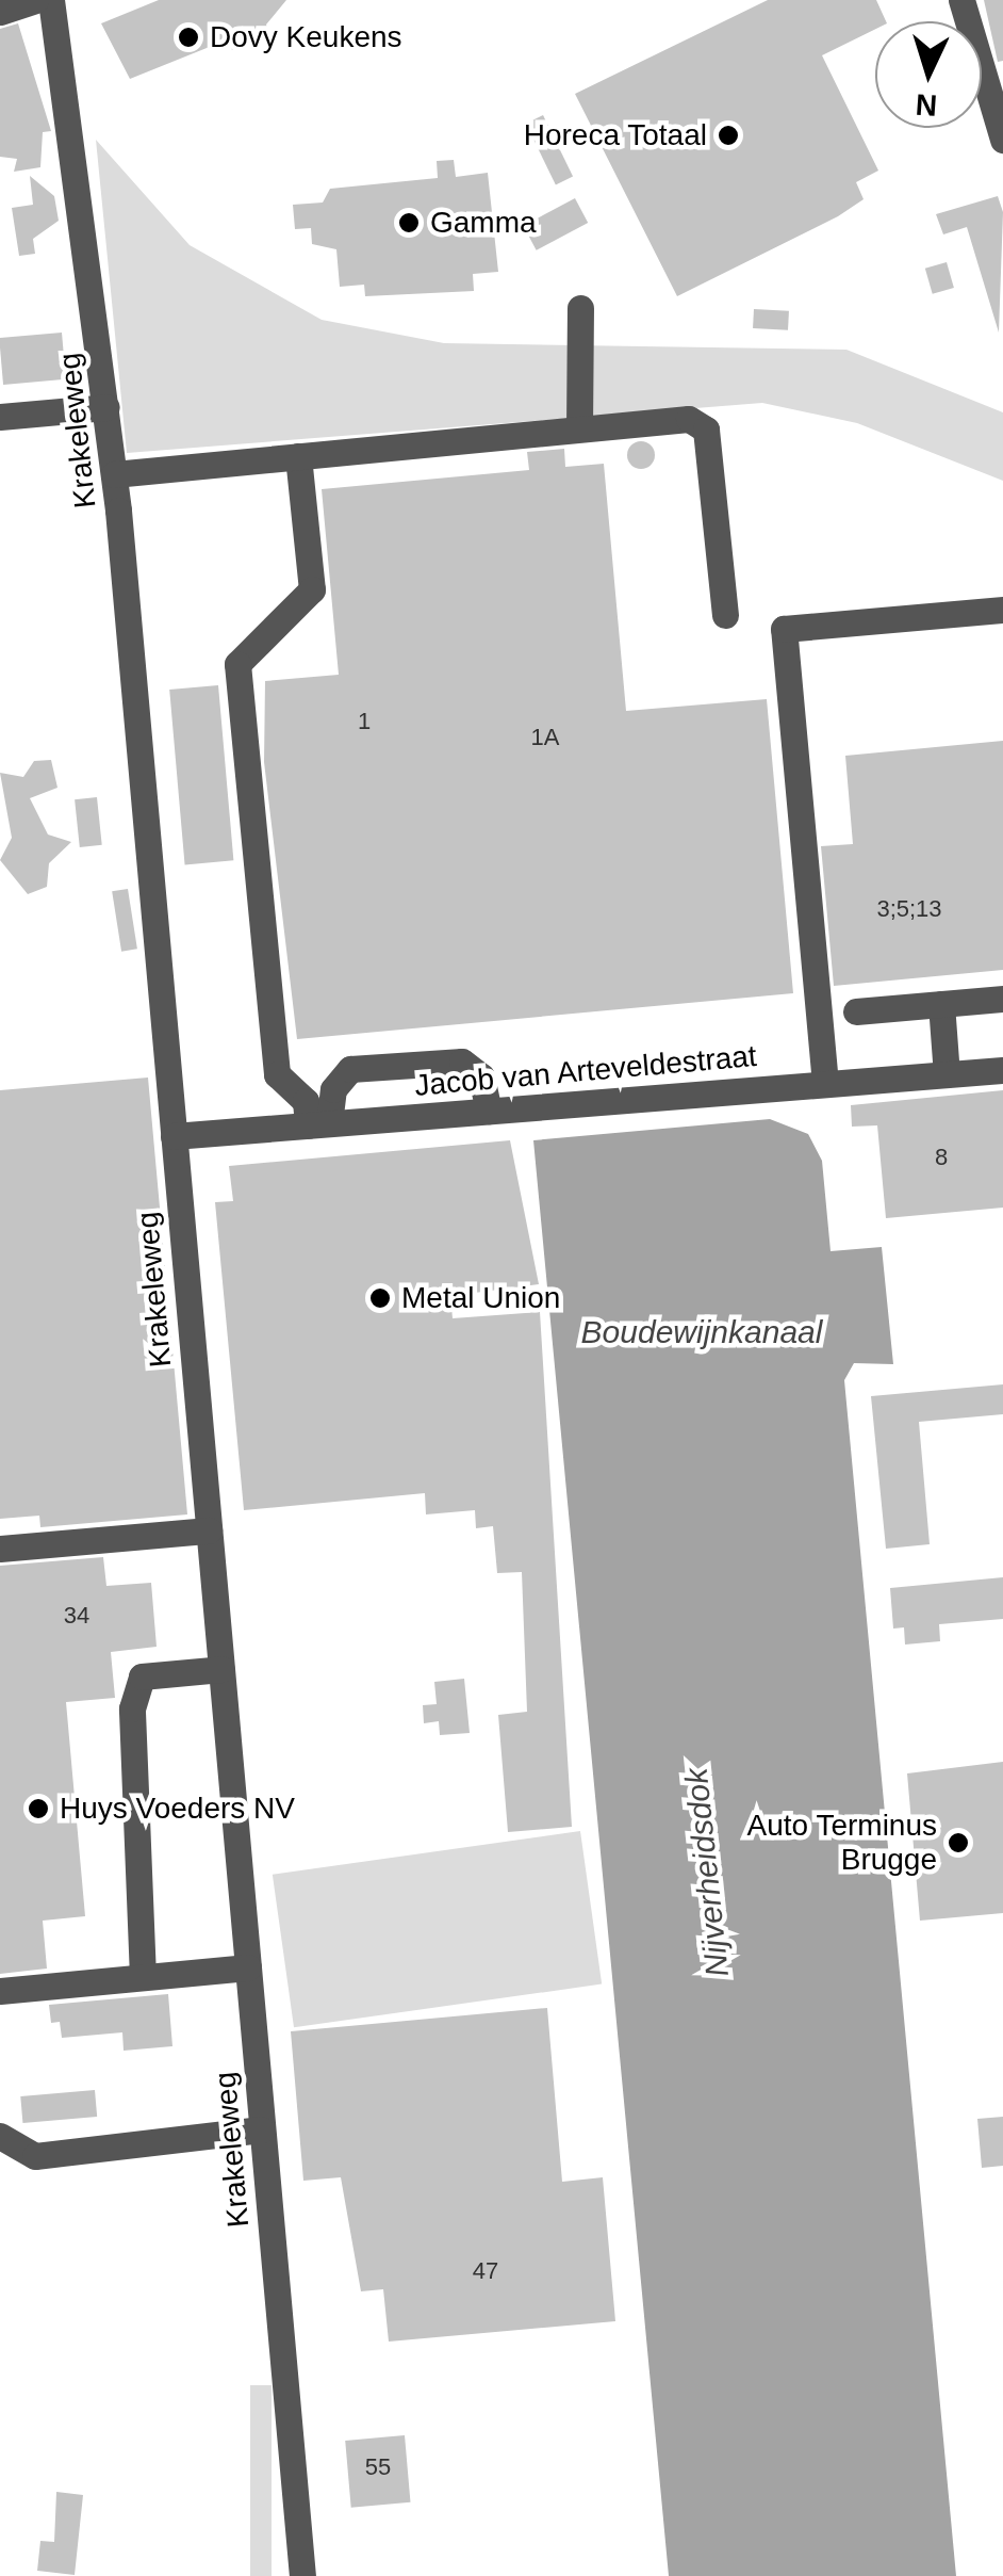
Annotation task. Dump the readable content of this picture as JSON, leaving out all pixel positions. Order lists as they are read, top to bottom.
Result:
{
  "streets": {
    "street": ["Krakeleweg", "Jacob van Arteveldestraat"]
  },
  "crossings": [
    ["Krakeleweg", "Jacob van Arteveldestraat"]
  ],
  "water": ["Boudewijnkanaal", "Nijverheidsdok"],
  "places": [
    "Dovy Keukens",
    "Horeca Totaal",
    "Gamma",
    "Metal Union",
    "Huys Voeders NV",
    "Auto Terminus Brugge"
  ],
  "house_numbers": [
    "1",
    "1A",
    "3;5;13",
    "8",
    "34",
    "47",
    "55"
  ],
  "north": "bottom"
}
